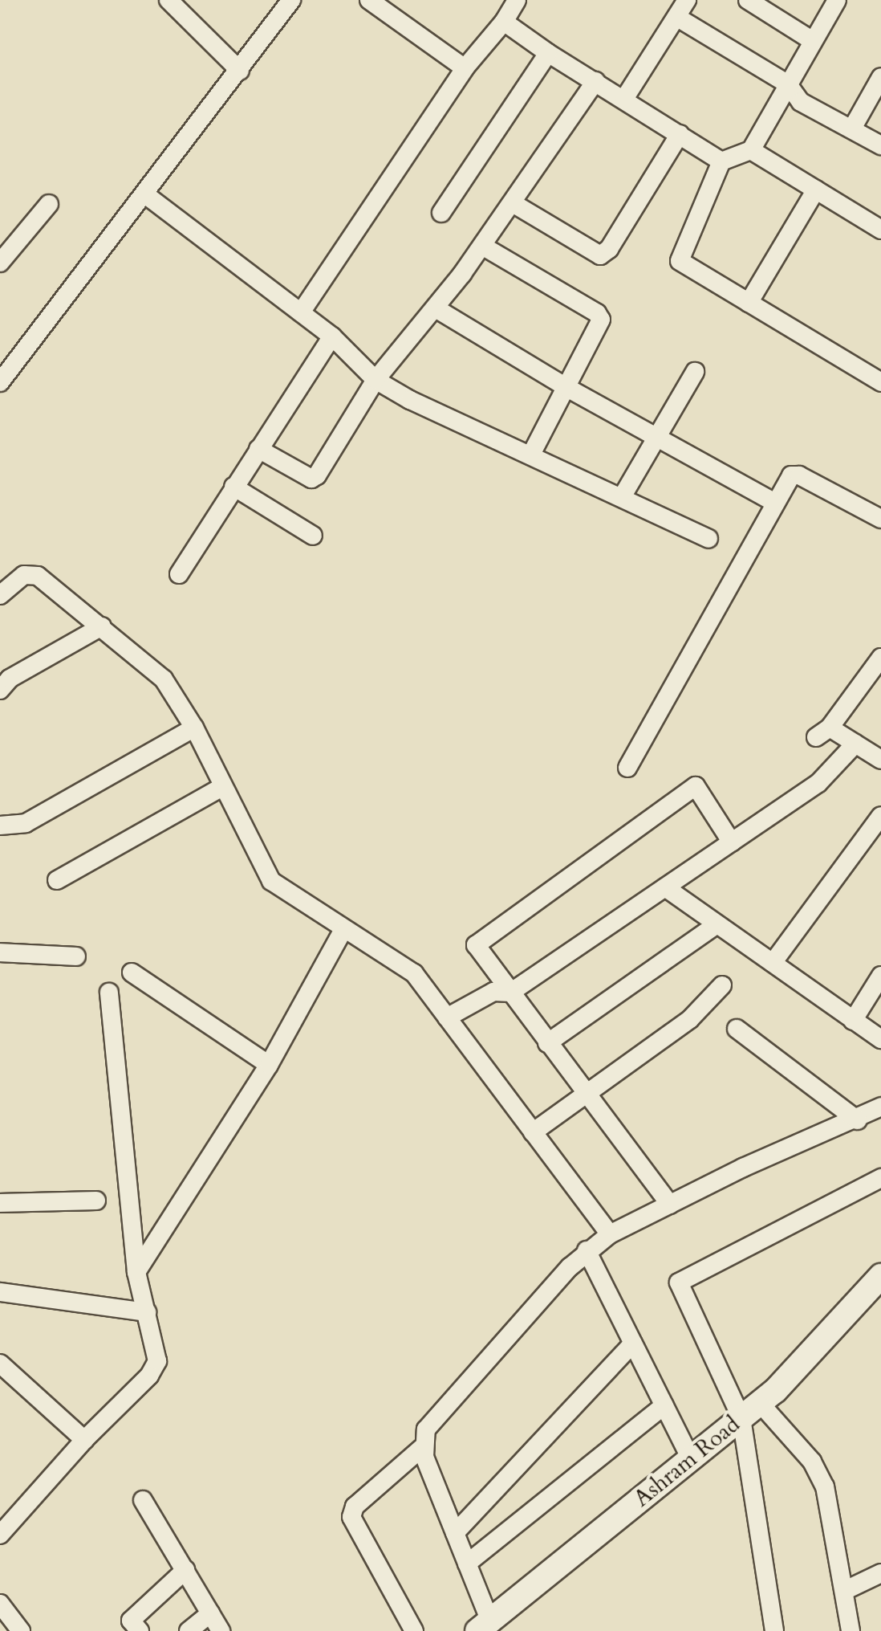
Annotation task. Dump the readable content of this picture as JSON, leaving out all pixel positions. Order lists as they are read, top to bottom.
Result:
{
  "streets": {
    "street": ["Ashram Road"]
  }
}
